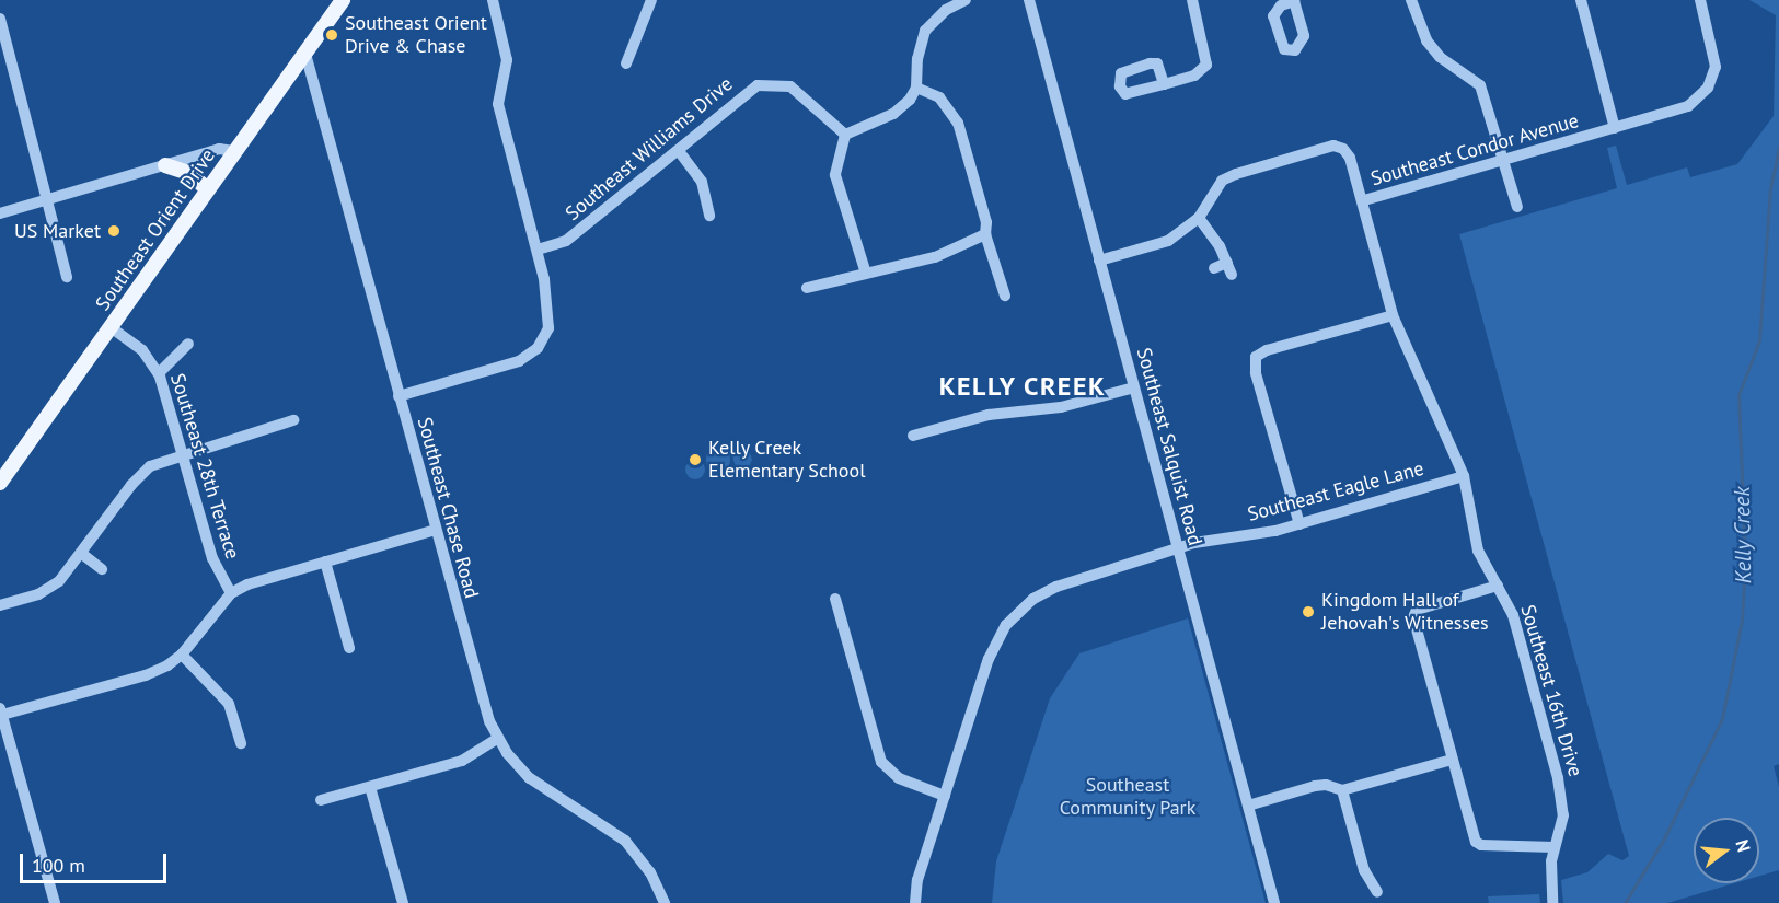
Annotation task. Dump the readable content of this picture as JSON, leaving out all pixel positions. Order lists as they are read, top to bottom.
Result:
{
  "streets": {
    "main road": ["Southeast Orient Drive"],
    "street": [
      "Southeast Williams Drive",
      "Southeast Condor Avenue",
      "Southeast Salquist Road",
      "Southeast 28th Terrace",
      "Southeast Eagle Lane",
      "Southeast Chase Road",
      "Southeast 16th Drive"
    ]
  },
  "crossings": [
    ["Southeast Condor Avenue", "Southeast Salquist Road"],
    ["Southeast Condor Avenue", "Southeast 16th Drive"],
    ["Southeast Orient Drive", "Southeast 28th Terrace"],
    ["Southeast Orient Drive", "Southeast Chase Road"],
    ["Southeast Salquist Road", "Southeast Eagle Lane"],
    ["Southeast Eagle Lane", "Southeast 16th Drive"]
  ],
  "districts": ["KELLY CREEK"],
  "water": ["Kelly Creek"],
  "parks": ["Southeast Community Park"],
  "places": [
    "Southeast Orient Drive & Chase",
    "US Market",
    "Kelly Creek Elementary School",
    "Kingdom Hall of Jehovah's Witnesses"
  ],
  "scale_bar": "100 m",
  "north": "right"
}
